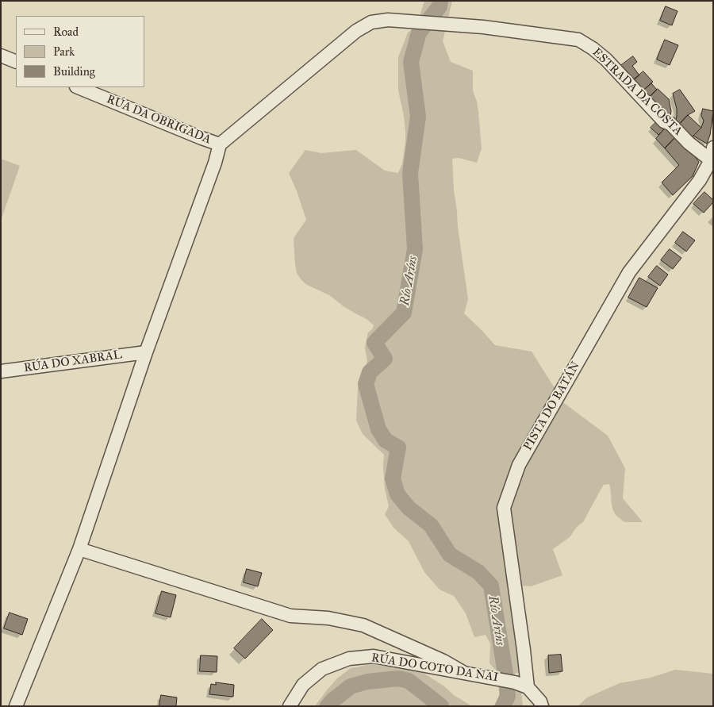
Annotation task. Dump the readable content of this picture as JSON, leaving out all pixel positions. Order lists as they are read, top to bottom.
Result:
{
  "streets": {
    "street": [
      "ESTRADA DA COSTA",
      "RÚA DA OBRIGADA",
      "RÚA DO XABRAL",
      "PISTA DO BATÁN",
      "RÚA DO COTO DA NAI"
    ]
  },
  "crossings": [
    ["ESTRADA DA COSTA", "RÚA DA OBRIGADA"],
    ["ESTRADA DA COSTA", "PISTA DO BATÁN"],
    ["PISTA DO BATÁN", "RÚA DO COTO DA NAI"]
  ],
  "water": ["Río Aríns"],
  "legend": ["Road", "Park", "Building"]
}
